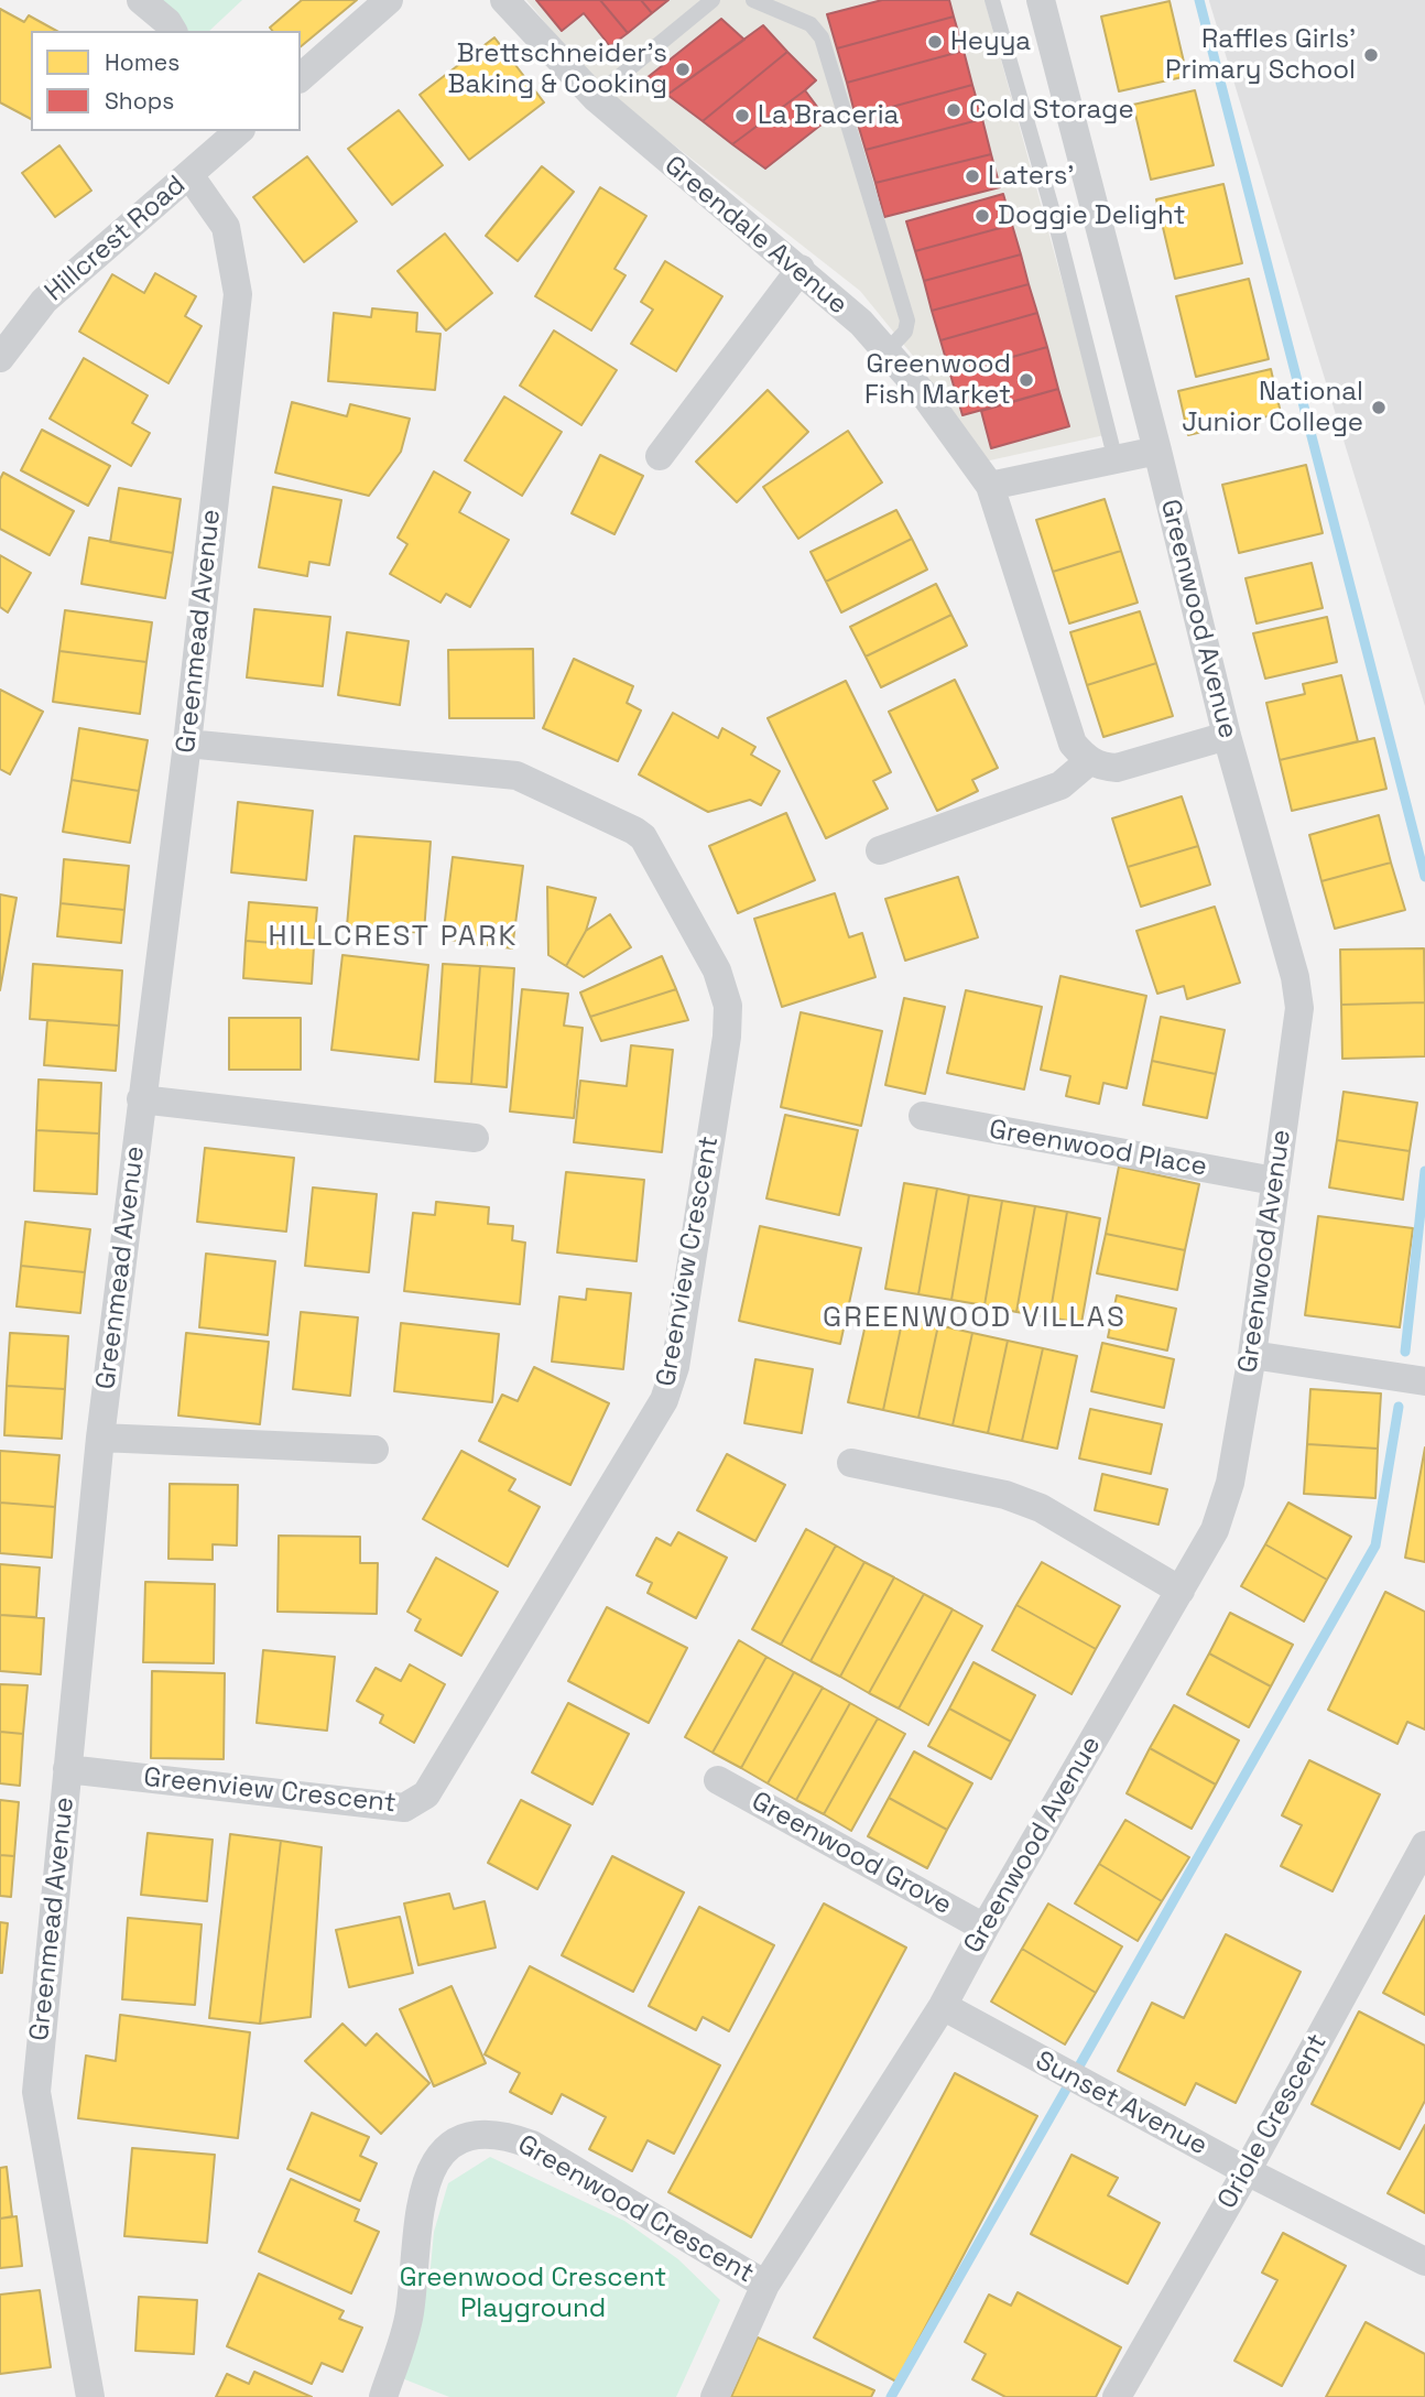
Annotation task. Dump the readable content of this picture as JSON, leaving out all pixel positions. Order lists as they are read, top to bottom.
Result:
{
  "streets": {
    "street": [
      "Greendale Avenue",
      "Hillcrest Road",
      "Greenwood Avenue",
      "Greenmead Avenue",
      "Greenwood Place",
      "Greenview Crescent",
      "Greenwood Grove",
      "Sunset Avenue",
      "Oriole Crescent",
      "Greenwood Crescent"
    ]
  },
  "crossings": [
    ["Hillcrest Road", "Greenmead Avenue"],
    ["Greenwood Avenue", "Greenwood Place"],
    ["Greenwood Avenue", "Greenwood Grove"],
    ["Greenwood Avenue", "Sunset Avenue"],
    ["Greenwood Avenue", "Greenwood Crescent"],
    ["Greenmead Avenue", "Greenview Crescent"],
    ["Sunset Avenue", "Oriole Crescent"]
  ],
  "districts": ["HILLCREST PARK", "GREENWOOD VILLAS"],
  "parks": ["Greenwood Crescent Playground"],
  "places": [
    "Heyya",
    "Raffles Girls' Primary School",
    "Brettschneider's Baking & Cooking",
    "Cold Storage",
    "La Braceria",
    "Laters’",
    "Doggie Delight",
    "Greenwood Fish Market",
    "National Junior College"
  ],
  "legend": ["Homes", "Shops"]
}
